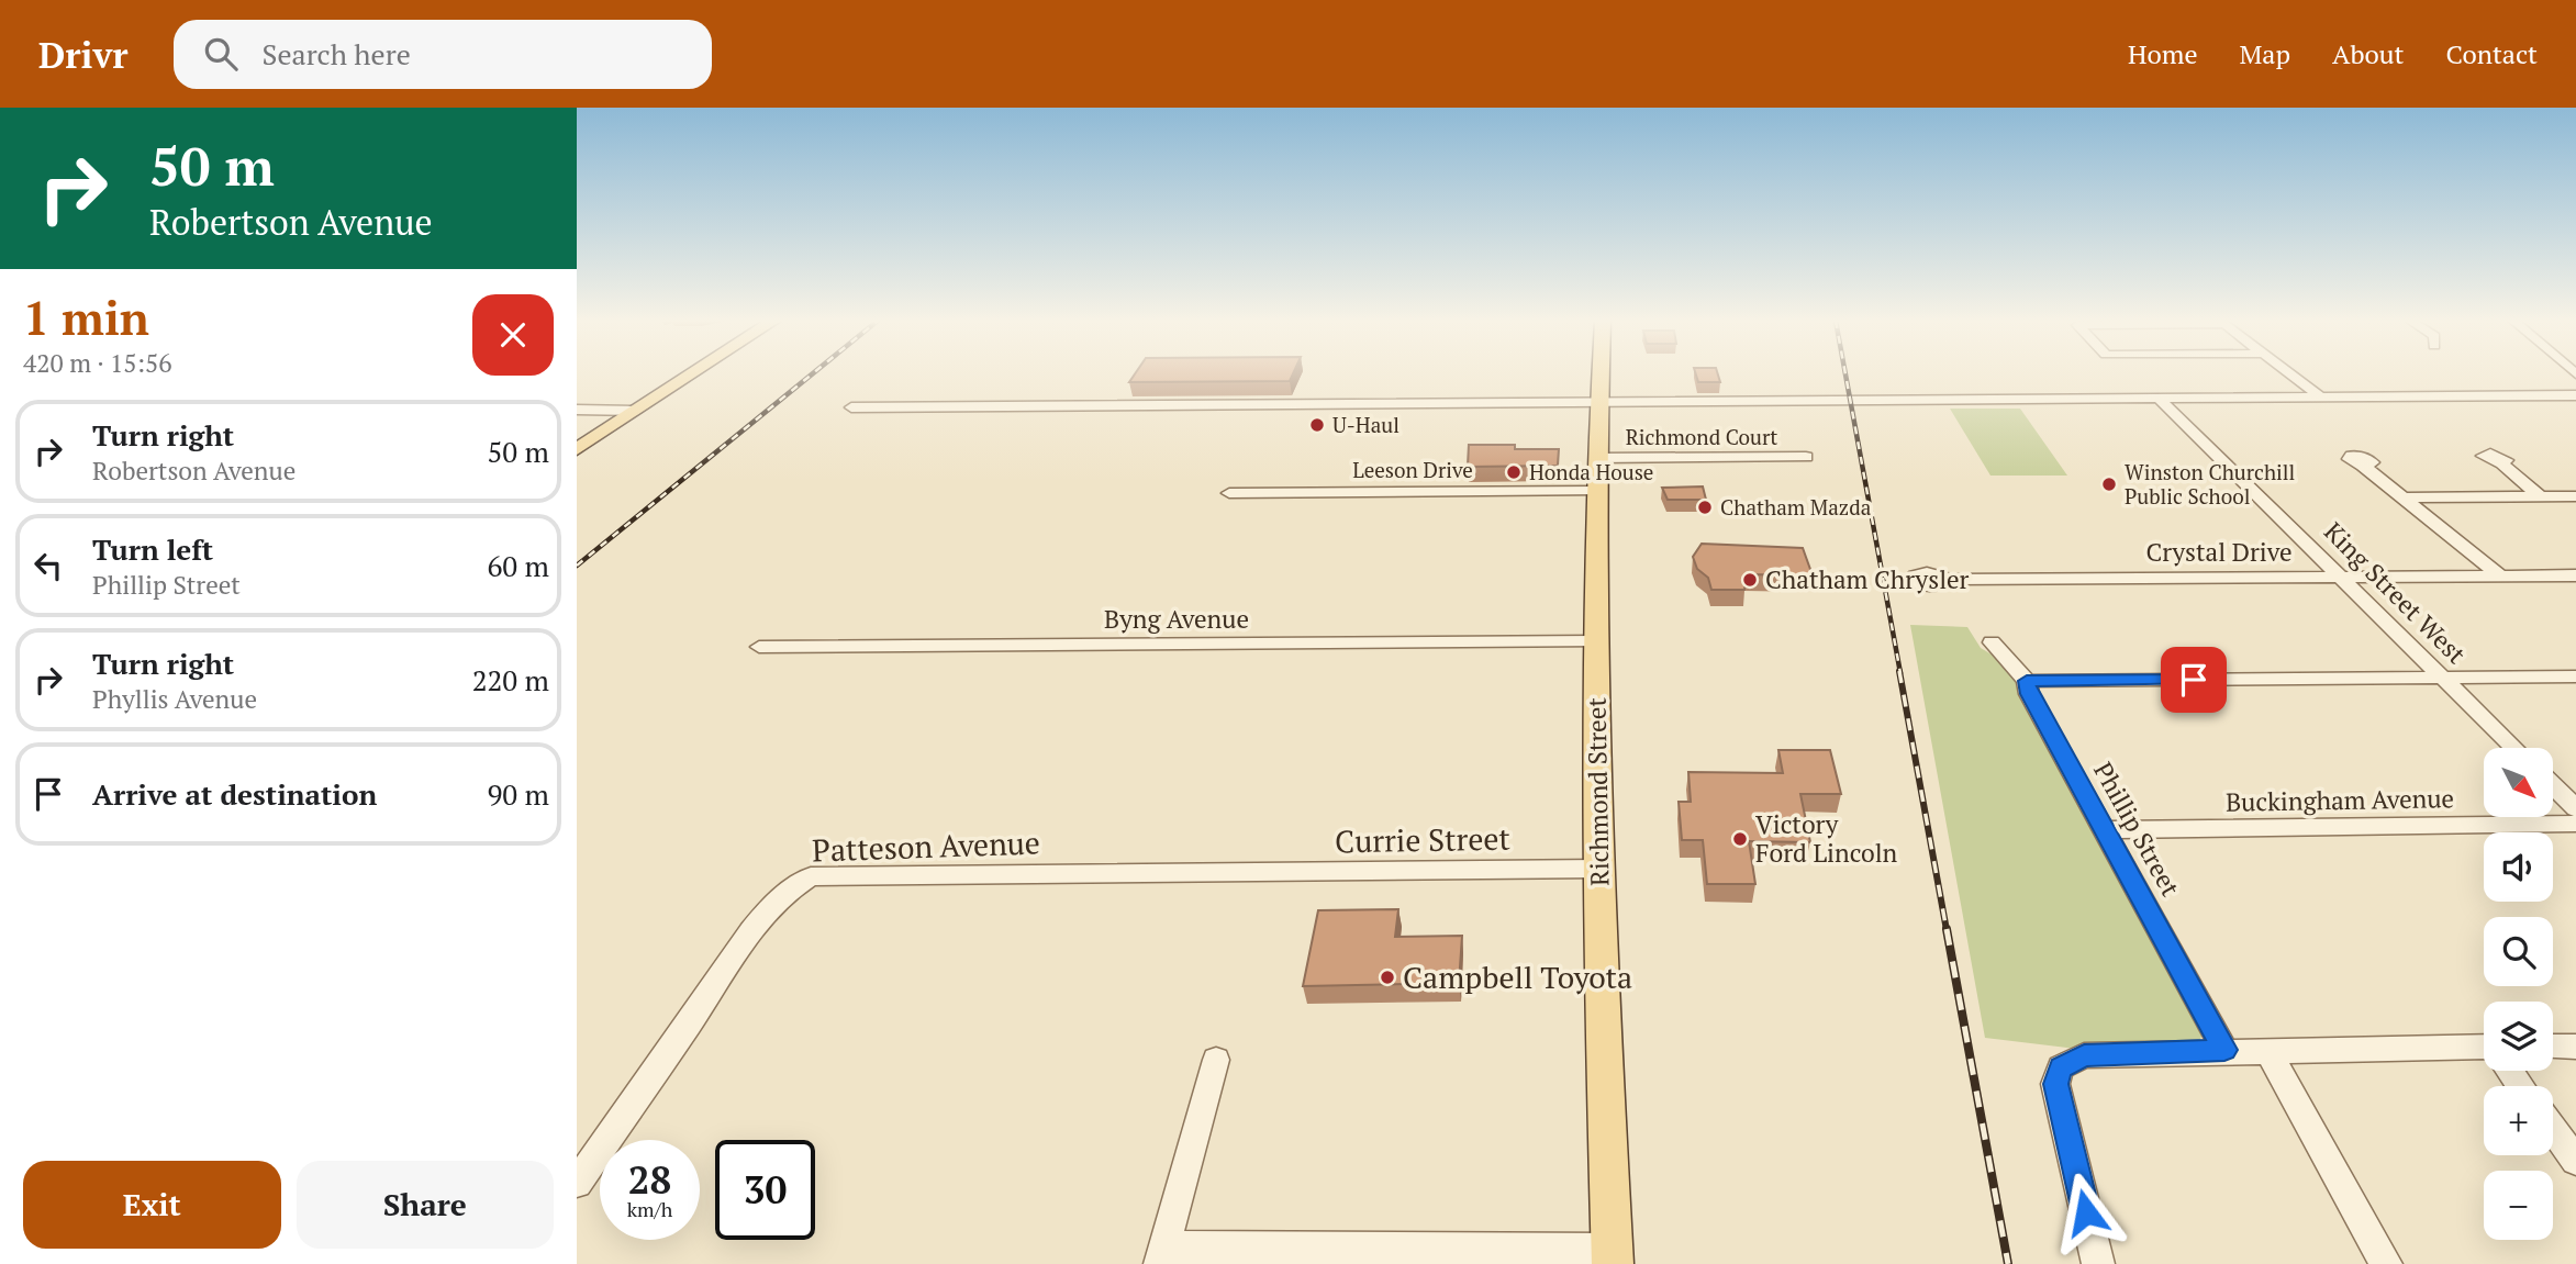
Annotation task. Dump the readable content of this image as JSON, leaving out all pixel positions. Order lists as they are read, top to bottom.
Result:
{
  "streets": {
    "main road": ["Richmond Street"],
    "street": [
      "Richmond Court",
      "Leeson Drive",
      "Crystal Drive",
      "King Street West",
      "Byng Avenue",
      "Buckingham Avenue",
      "Phillip Street",
      "Currie Street",
      "Patteson Avenue"
    ]
  },
  "crossings": [
    ["Richmond Court", "Richmond Street"],
    ["Leeson Drive", "Richmond Street"],
    ["Crystal Drive", "King Street West"],
    ["Byng Avenue", "Richmond Street"],
    ["Richmond Street", "Currie Street"],
    ["Buckingham Avenue", "Phillip Street"],
    ["Currie Street", "Patteson Avenue"]
  ],
  "places": [
    "U-Haul",
    "Honda House",
    "Winston Churchill Public School",
    "Chatham Mazda",
    "Chatham Chrysler",
    "Victory Ford Lincoln",
    "Campbell Toyota"
  ],
  "north": "bottom right",
  "page": {
    "header": "Drivr",
    "search": "Search here",
    "nav": [
      "Home",
      "Map",
      "About",
      "Contact"
    ],
    "turn": ["50 m", "Robertson Avenue"],
    "heading": ["1 min", "420 m · 15:56"],
    "list": [
      {
        "name": "Turn right",
        "note": "Robertson Avenue",
        "value": "50 m"
      },
      {
        "name": "Turn left",
        "note": "Phillip Street",
        "value": "60 m"
      },
      {
        "name": "Turn right",
        "note": "Phyllis Avenue",
        "value": "220 m"
      },
      {
        "name": "Arrive at destination",
        "value": "90 m"
      }
    ],
    "map_buttons": ["+", "−"],
    "speed": "28 km/h",
    "limit": "30",
    "buttons": ["Exit", "Share"]
  }
}
